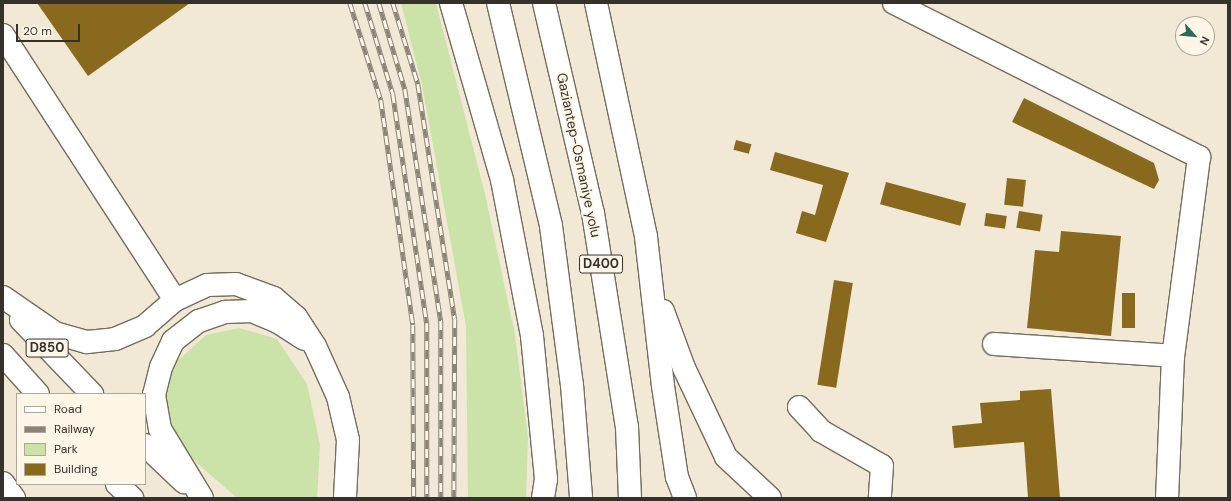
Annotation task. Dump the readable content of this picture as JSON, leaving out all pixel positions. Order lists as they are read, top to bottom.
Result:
{
  "streets": {
    "main road": ["Gaziantep-Osmaniye yolu", "D400", "D850"]
  },
  "legend": [
    "Road",
    "Railway",
    "Park",
    "Building"
  ],
  "scale_bar": "20 m",
  "north": "bottom right"
}
